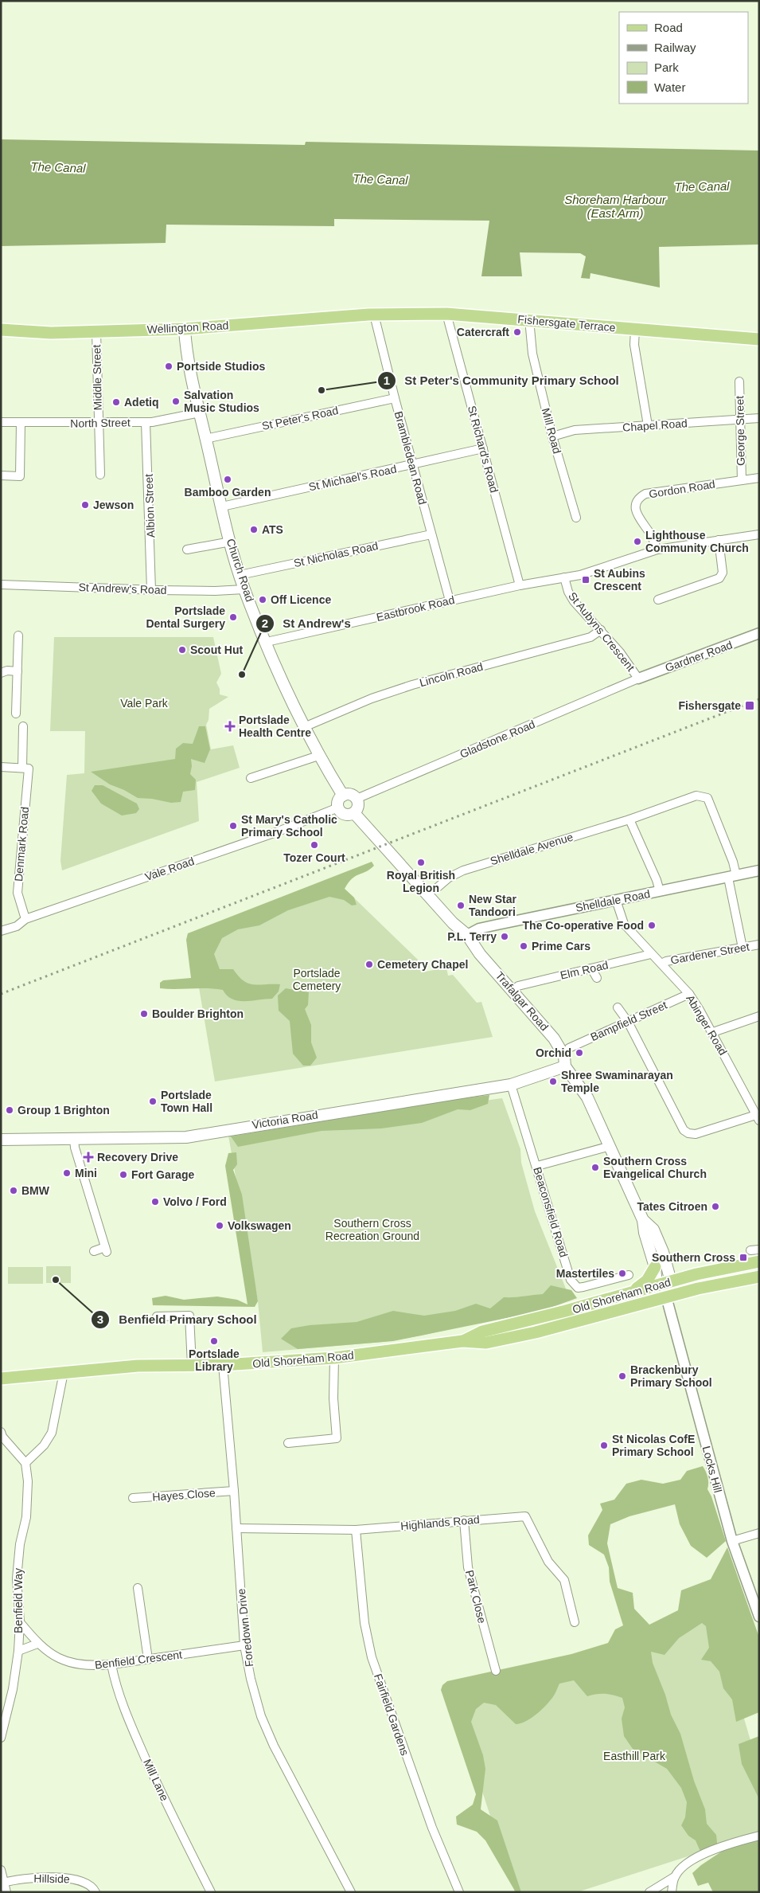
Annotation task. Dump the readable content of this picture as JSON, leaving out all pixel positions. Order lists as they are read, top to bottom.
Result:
{
  "streets": {
    "main road": [
      "Fishersgate Terrace",
      "Wellington Road",
      "Church Road",
      "Trafalgar Road",
      "Victoria Road",
      "Old Shoreham Road"
    ],
    "street": [
      "Middle Street",
      "St Peter's Road",
      "North Street",
      "Chapel Road",
      "Mill Road",
      "George Street",
      "St Richard's Road",
      "Brambledean Road",
      "St Michael's Road",
      "Gordon Road",
      "Albion Street",
      "St Nicholas Road",
      "St Andrew's Road",
      "Eastbrook Road",
      "St Aubyns Crescent",
      "Gardner Road",
      "Lincoln Road",
      "Gladstone Road",
      "Denmark Road",
      "Shelldale Avenue",
      "Vale Road",
      "Shelldale Road",
      "Gardener Street",
      "Elm Road",
      "Bampfield Street",
      "Abinger Road",
      "Beaconsfield Road",
      "Locks Hill",
      "Hayes Close",
      "Highlands Road",
      "Park Close",
      "Benfield Way",
      "Foredown Drive",
      "Benfield Crescent",
      "Fairfield Gardens",
      "Mill Lane",
      "Hillside"
    ]
  },
  "crossings": [
    ["Fishersgate Terrace", "Wellington Road"],
    ["Fishersgate Terrace", "Mill Road"],
    ["Fishersgate Terrace", "St Richard's Road"],
    ["Fishersgate Terrace", "Brambledean Road"],
    ["Wellington Road", "Middle Street"],
    ["Wellington Road", "Brambledean Road"],
    ["Wellington Road", "Church Road"],
    ["Middle Street", "North Street"],
    ["St Peter's Road", "Brambledean Road"],
    ["St Peter's Road", "Church Road"],
    ["North Street", "Albion Street"],
    ["North Street", "Church Road"],
    ["Chapel Road", "Mill Road"],
    ["Chapel Road", "George Street"],
    ["George Street", "Gordon Road"],
    ["St Richard's Road", "St Michael's Road"],
    ["St Richard's Road", "Eastbrook Road"],
    ["Brambledean Road", "St Michael's Road"],
    ["Brambledean Road", "St Nicholas Road"],
    ["Brambledean Road", "Eastbrook Road"],
    ["St Michael's Road", "Church Road"],
    ["Gordon Road", "St Aubyns Crescent"],
    ["Albion Street", "St Andrew's Road"],
    ["St Nicholas Road", "Church Road"],
    ["Church Road", "St Andrew's Road"],
    ["Church Road", "Eastbrook Road"],
    ["Church Road", "Lincoln Road"],
    ["Church Road", "Gladstone Road"],
    ["Church Road", "Vale Road"],
    ["Church Road", "Trafalgar Road"],
    ["Eastbrook Road", "St Aubyns Crescent"],
    ["St Aubyns Crescent", "Gardner Road"],
    ["St Aubyns Crescent", "Lincoln Road"],
    ["St Aubyns Crescent", "Gladstone Road"],
    ["Gardner Road", "Gladstone Road"],
    ["Gladstone Road", "Vale Road"],
    ["Gladstone Road", "Trafalgar Road"],
    ["Denmark Road", "Vale Road"],
    ["Shelldale Avenue", "Shelldale Road"],
    ["Vale Road", "Trafalgar Road"],
    ["Shelldale Road", "Trafalgar Road"],
    ["Shelldale Road", "Abinger Road"],
    ["Gardener Street", "Abinger Road"],
    ["Elm Road", "Abinger Road"],
    ["Trafalgar Road", "Victoria Road"],
    ["Trafalgar Road", "Old Shoreham Road"],
    ["Trafalgar Road", "Locks Hill"],
    ["Bampfield Street", "Abinger Road"],
    ["Victoria Road", "Beaconsfield Road"],
    ["Old Shoreham Road", "Locks Hill"],
    ["Old Shoreham Road", "Foredown Drive"],
    ["Hayes Close", "Foredown Drive"],
    ["Highlands Road", "Park Close"],
    ["Highlands Road", "Foredown Drive"],
    ["Highlands Road", "Fairfield Gardens"],
    ["Benfield Way", "Benfield Crescent"],
    ["Foredown Drive", "Benfield Crescent"],
    ["Benfield Crescent", "Mill Lane"]
  ],
  "water": ["The Canal", "Shoreham Harbour (East Arm)"],
  "parks": [
    "Vale Park",
    "Portslade Cemetery",
    "Southern Cross Recreation Ground",
    "Easthill Park"
  ],
  "places": {
    "other": [
      "Catercraft",
      "Portside Studios",
      "St Peter's Community Primary School",
      "Salvation Music Studios",
      "Adetiq",
      "Bamboo Garden",
      "Jewson",
      "ATS",
      "Lighthouse Community Church",
      "Off Licence",
      "Portslade Dental Surgery",
      "Scout Hut",
      "St Andrew's",
      "St Mary's Catholic Primary School",
      "Tozer Court",
      "Royal British Legion",
      "New Star Tandoori",
      "The Co-operative Food",
      "P.L. Terry",
      "Prime Cars",
      "Cemetery Chapel",
      "Boulder Brighton",
      "Orchid",
      "Shree Swaminarayan Temple",
      "Portslade Town Hall",
      "Group 1 Brighton",
      "Southern Cross Evangelical Church",
      "Mini",
      "Fort Garage",
      "BMW",
      "Volvo / Ford",
      "Tates Citroen",
      "Volkswagen",
      "Mastertiles",
      "Benfield Primary School",
      "Portslade Library",
      "Brackenbury Primary School",
      "St Nicolas CofE Primary School"
    ],
    "transit": ["St Aubins Crescent", "Fishersgate", "Southern Cross"],
    "health": ["Portslade Health Centre", "Recovery Drive"]
  },
  "legend": [
    "Road",
    "Railway",
    "Park",
    "Water"
  ]
}
